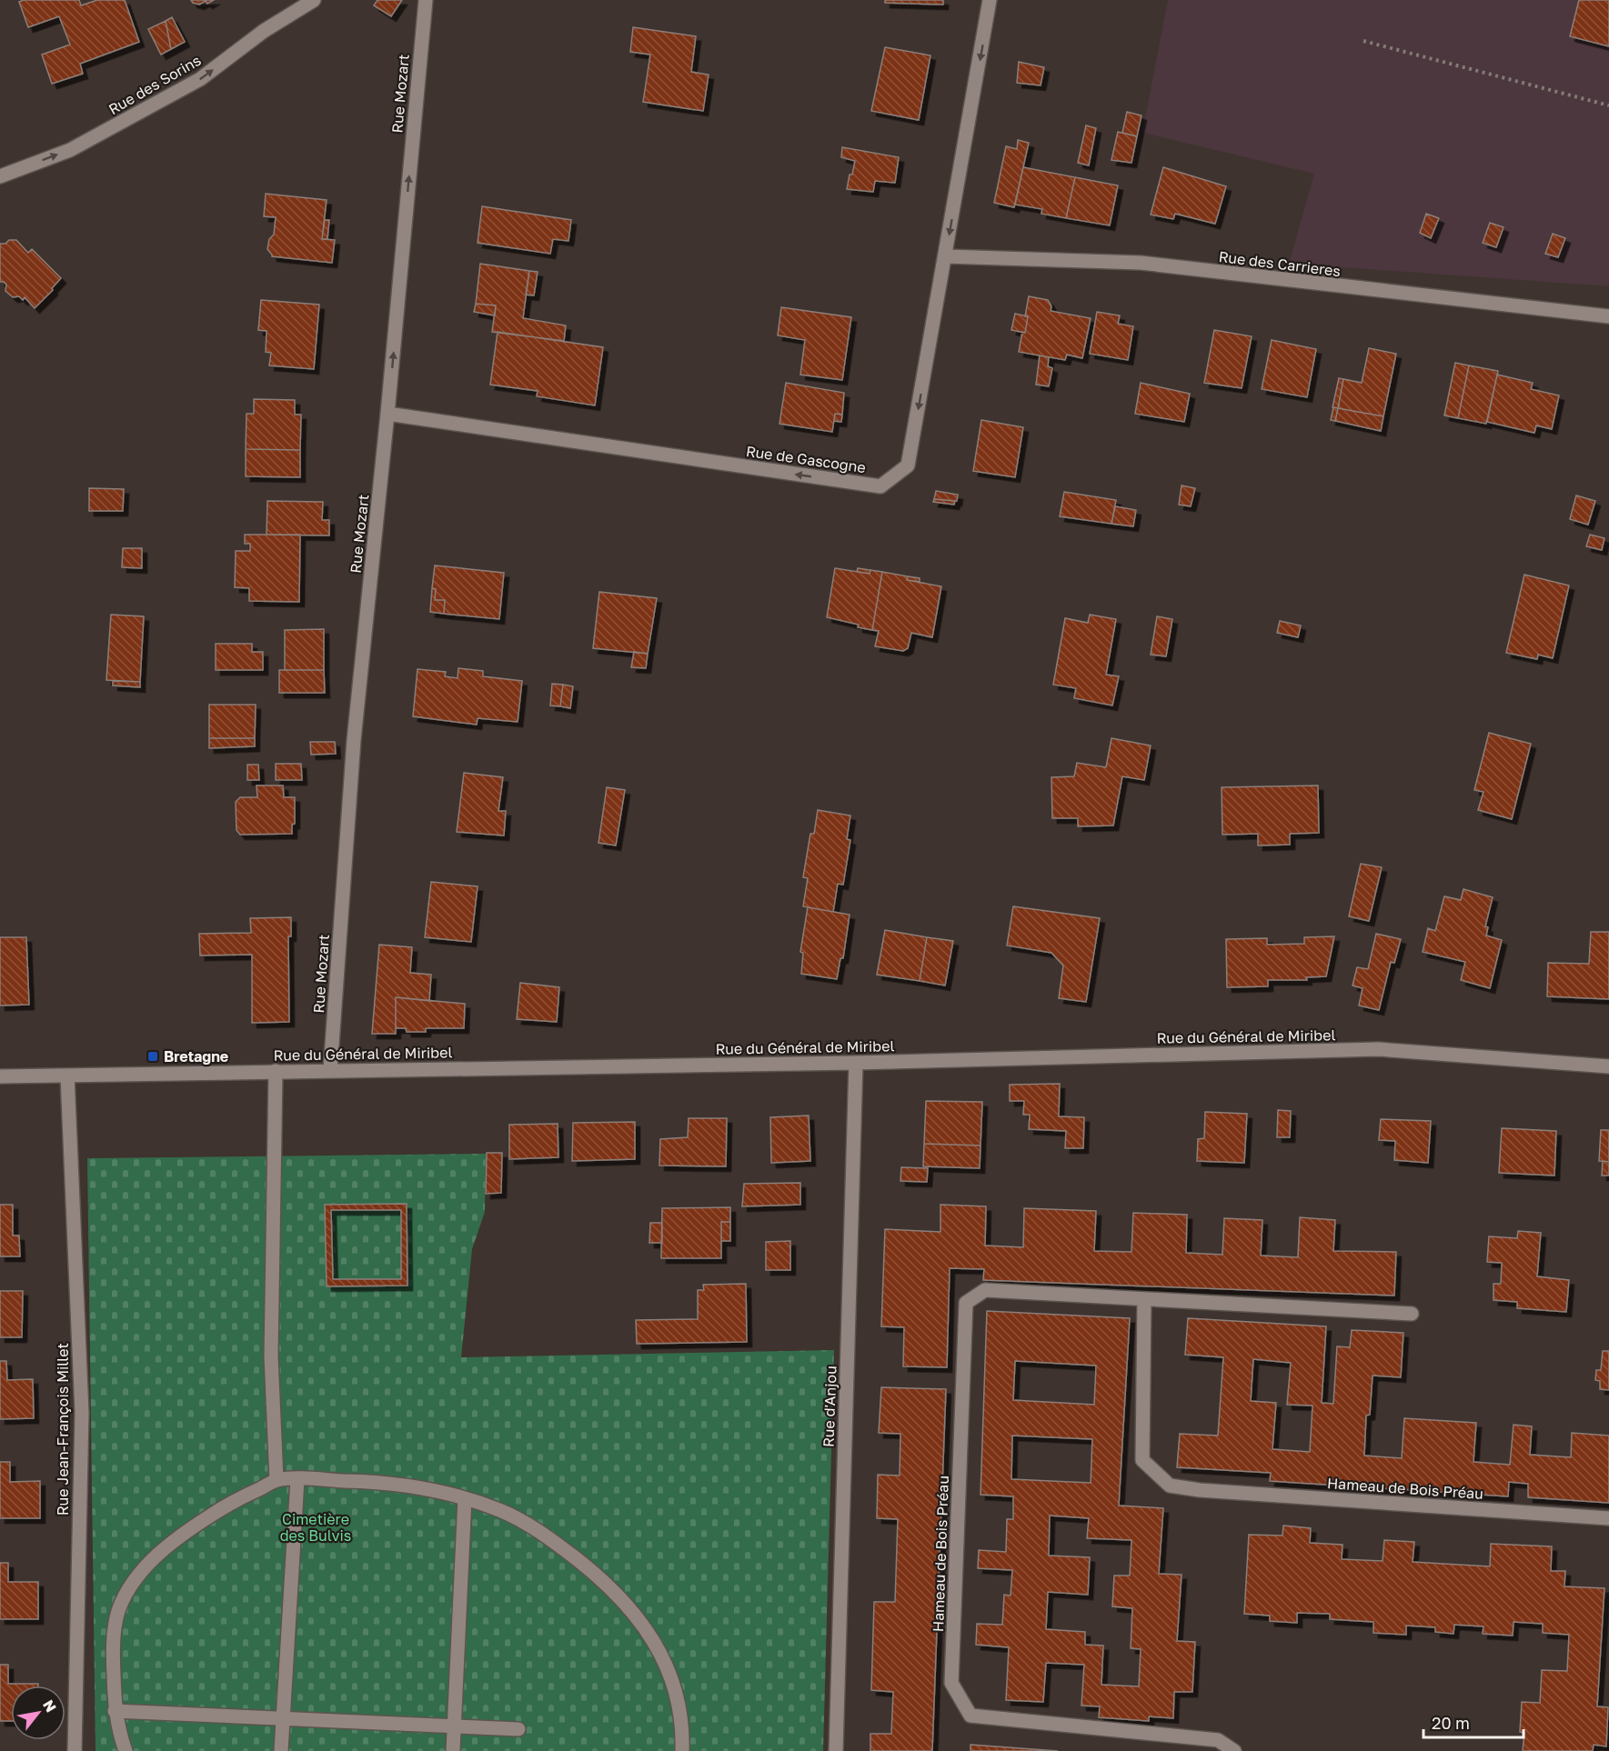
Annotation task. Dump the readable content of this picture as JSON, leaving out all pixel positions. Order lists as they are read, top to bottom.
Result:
{
  "streets": {
    "street": [
      "Rue des Sorins",
      "Rue Mozart",
      "Rue des Carrieres",
      "Rue de Gascogne",
      "Rue du Général de Miribel",
      "Rue d'Anjou",
      "Rue Jean-François Millet",
      "Hameau de Bois Préau"
    ]
  },
  "crossings": [
    ["Rue Mozart", "Rue de Gascogne"],
    ["Rue Mozart", "Rue du Général de Miribel"],
    ["Rue des Carrieres", "Rue de Gascogne"],
    ["Rue du Général de Miribel", "Rue d'Anjou"],
    ["Rue du Général de Miribel", "Rue Jean-François Millet"]
  ],
  "one_way": ["Rue des Sorins", "Rue Mozart"],
  "parks": ["Cimetière des Bulvis"],
  "places": {
    "transit": ["Bretagne"]
  },
  "scale_bar": "20 m",
  "north": "top right"
}
